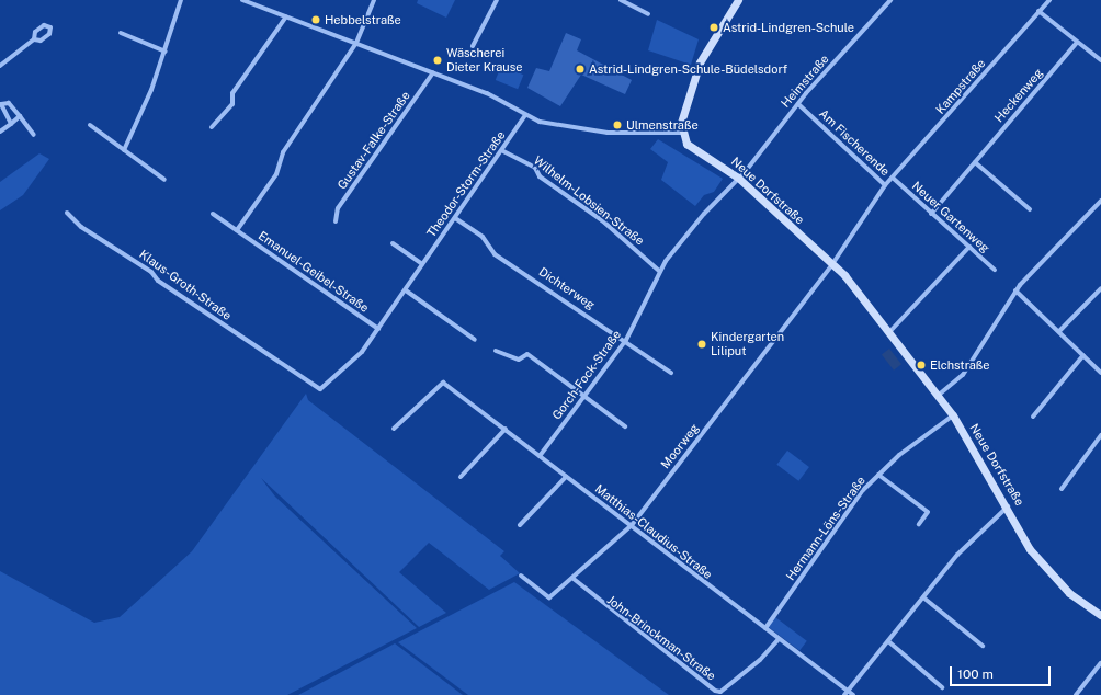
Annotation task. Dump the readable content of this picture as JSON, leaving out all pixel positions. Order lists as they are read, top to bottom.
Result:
{
  "streets": {
    "street": [
      "Heimstraße",
      "Kampstraße",
      "Heckenweg",
      "Gustav-Falke-Straße",
      "Am Fischerende",
      "Theodor-Storm-Straße",
      "Neue Dorfstraße",
      "Wilhelm-Lobsien-Straße",
      "Neuer Gartenweg",
      "Emanuel-Geibel-Straße",
      "Klaus-Groth-Straße",
      "Dichterweg",
      "Gorch-Fock-Straße",
      "Moorweg",
      "Hermann-Löns-Straße",
      "Matthias-Claudius-Straße",
      "John-Brinckman-Straße"
    ]
  },
  "crossings": [
    ["Heimstraße", "Am Fischerende"],
    ["Heimstraße", "Neue Dorfstraße"],
    ["Heimstraße", "Gorch-Fock-Straße"],
    ["Kampstraße", "Am Fischerende"],
    ["Kampstraße", "Neuer Gartenweg"],
    ["Heckenweg", "Neuer Gartenweg"],
    ["Am Fischerende", "Neue Dorfstraße"],
    ["Am Fischerende", "Moorweg"],
    ["Theodor-Storm-Straße", "Wilhelm-Lobsien-Straße"],
    ["Theodor-Storm-Straße", "Emanuel-Geibel-Straße"],
    ["Theodor-Storm-Straße", "Klaus-Groth-Straße"],
    ["Theodor-Storm-Straße", "Dichterweg"],
    ["Neue Dorfstraße", "Gorch-Fock-Straße"],
    ["Neue Dorfstraße", "Moorweg"],
    ["Neue Dorfstraße", "Hermann-Löns-Straße"],
    ["Wilhelm-Lobsien-Straße", "Gorch-Fock-Straße"],
    ["Dichterweg", "Gorch-Fock-Straße"],
    ["Gorch-Fock-Straße", "Matthias-Claudius-Straße"],
    ["Moorweg", "Matthias-Claudius-Straße"],
    ["Moorweg", "John-Brinckman-Straße"],
    ["Hermann-Löns-Straße", "Matthias-Claudius-Straße"],
    ["Matthias-Claudius-Straße", "John-Brinckman-Straße"]
  ],
  "places": [
    "Hebbelstraße",
    "Astrid-Lindgren-Schule",
    "Wäscherei Dieter Krause",
    "Astrid-Lindgren-Schule-Büdelsdorf",
    "Ulmenstraße",
    "Kindergarten Liliput",
    "Elchstraße"
  ],
  "scale_bar": "100 m"
}
